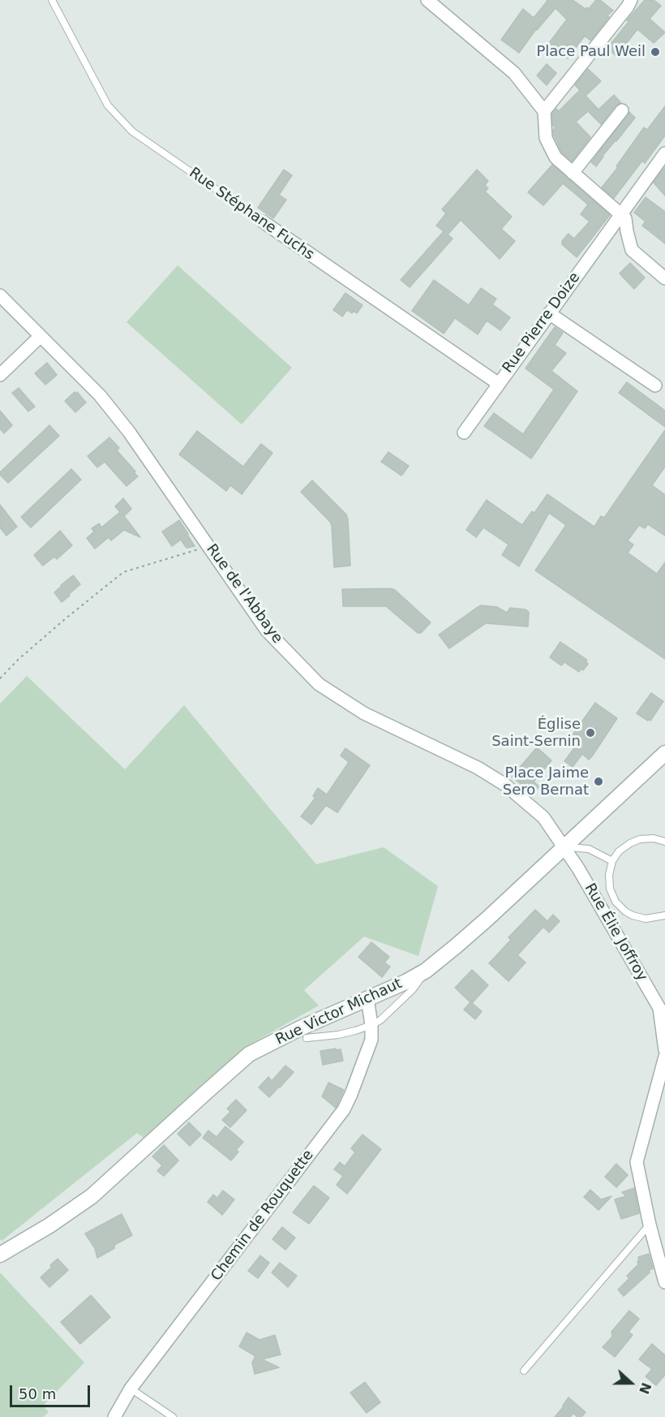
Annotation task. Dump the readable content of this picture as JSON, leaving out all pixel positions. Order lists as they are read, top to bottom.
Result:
{
  "streets": {
    "street": [
      "Rue Stéphane Fuchs",
      "Rue Pierre Doize",
      "Rue de l'Abbaye",
      "Rue Élie Joffroy",
      "Rue Victor Michaut",
      "Chemin de Rouquette"
    ]
  },
  "crossings": [
    ["Rue Stéphane Fuchs", "Rue Pierre Doize"],
    ["Rue de l'Abbaye", "Rue Élie Joffroy"],
    ["Rue de l'Abbaye", "Rue Victor Michaut"],
    ["Rue Élie Joffroy", "Rue Victor Michaut"],
    ["Rue Victor Michaut", "Chemin de Rouquette"]
  ],
  "places": ["Place Paul Weil", "Église Saint-Sernin", "Place Jaime Sero Bernat"],
  "scale_bar": "50 m",
  "north": "right"
}
